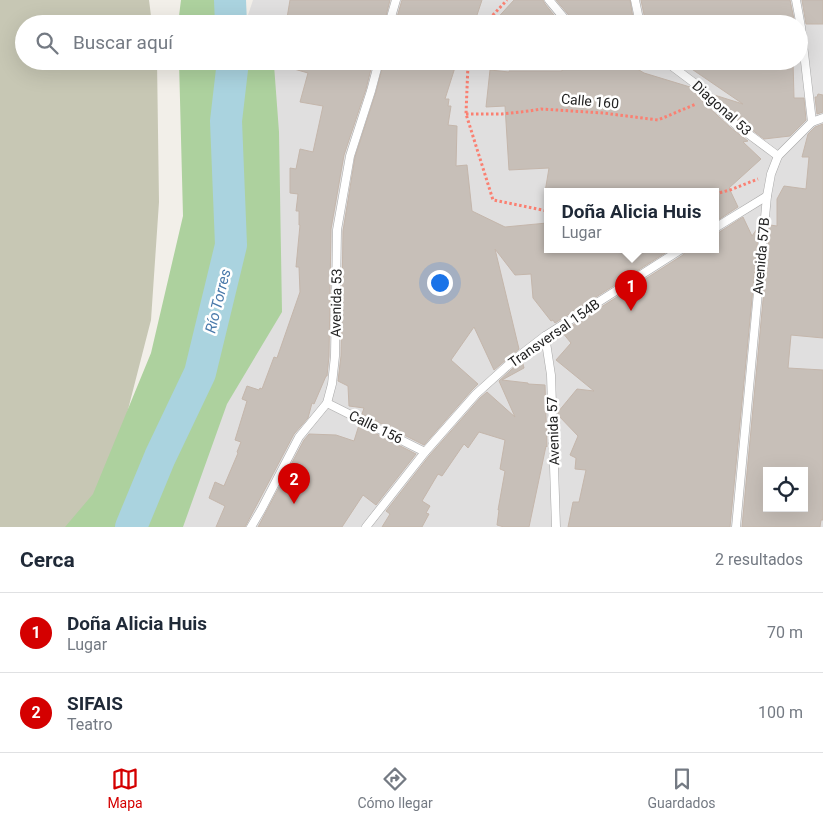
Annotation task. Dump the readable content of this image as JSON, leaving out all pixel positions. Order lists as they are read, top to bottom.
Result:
{
  "streets": {
    "lane": [
      "Diagonal 53",
      "Avenida 57B",
      "Avenida 53",
      "Transversal 154B",
      "Calle 156",
      "Avenida 57"
    ],
    "path": ["Calle 160"]
  },
  "crossings": [
    ["Calle 160", "Diagonal 53"],
    ["Diagonal 53", "Avenida 57B"],
    ["Avenida 53", "Calle 156"],
    ["Transversal 154B", "Calle 156"],
    ["Transversal 154B", "Avenida 57"]
  ],
  "water": ["Río Torres"],
  "page": {
    "search": "Buscar aquí",
    "popup": ["Doña Alicia Huis", "Lugar"],
    "pins": ["1", "2"],
    "heading": ["Cerca", "2 resultados"],
    "list": [
      {
        "mark": "1",
        "name": "Doña Alicia Huis",
        "note": "Lugar",
        "value": "70 m"
      },
      {
        "mark": "2",
        "name": "SIFAIS",
        "note": "Teatro",
        "value": "100 m"
      }
    ],
    "nav": ["Mapa", "Cómo llegar", "Guardados"]
  }
}
